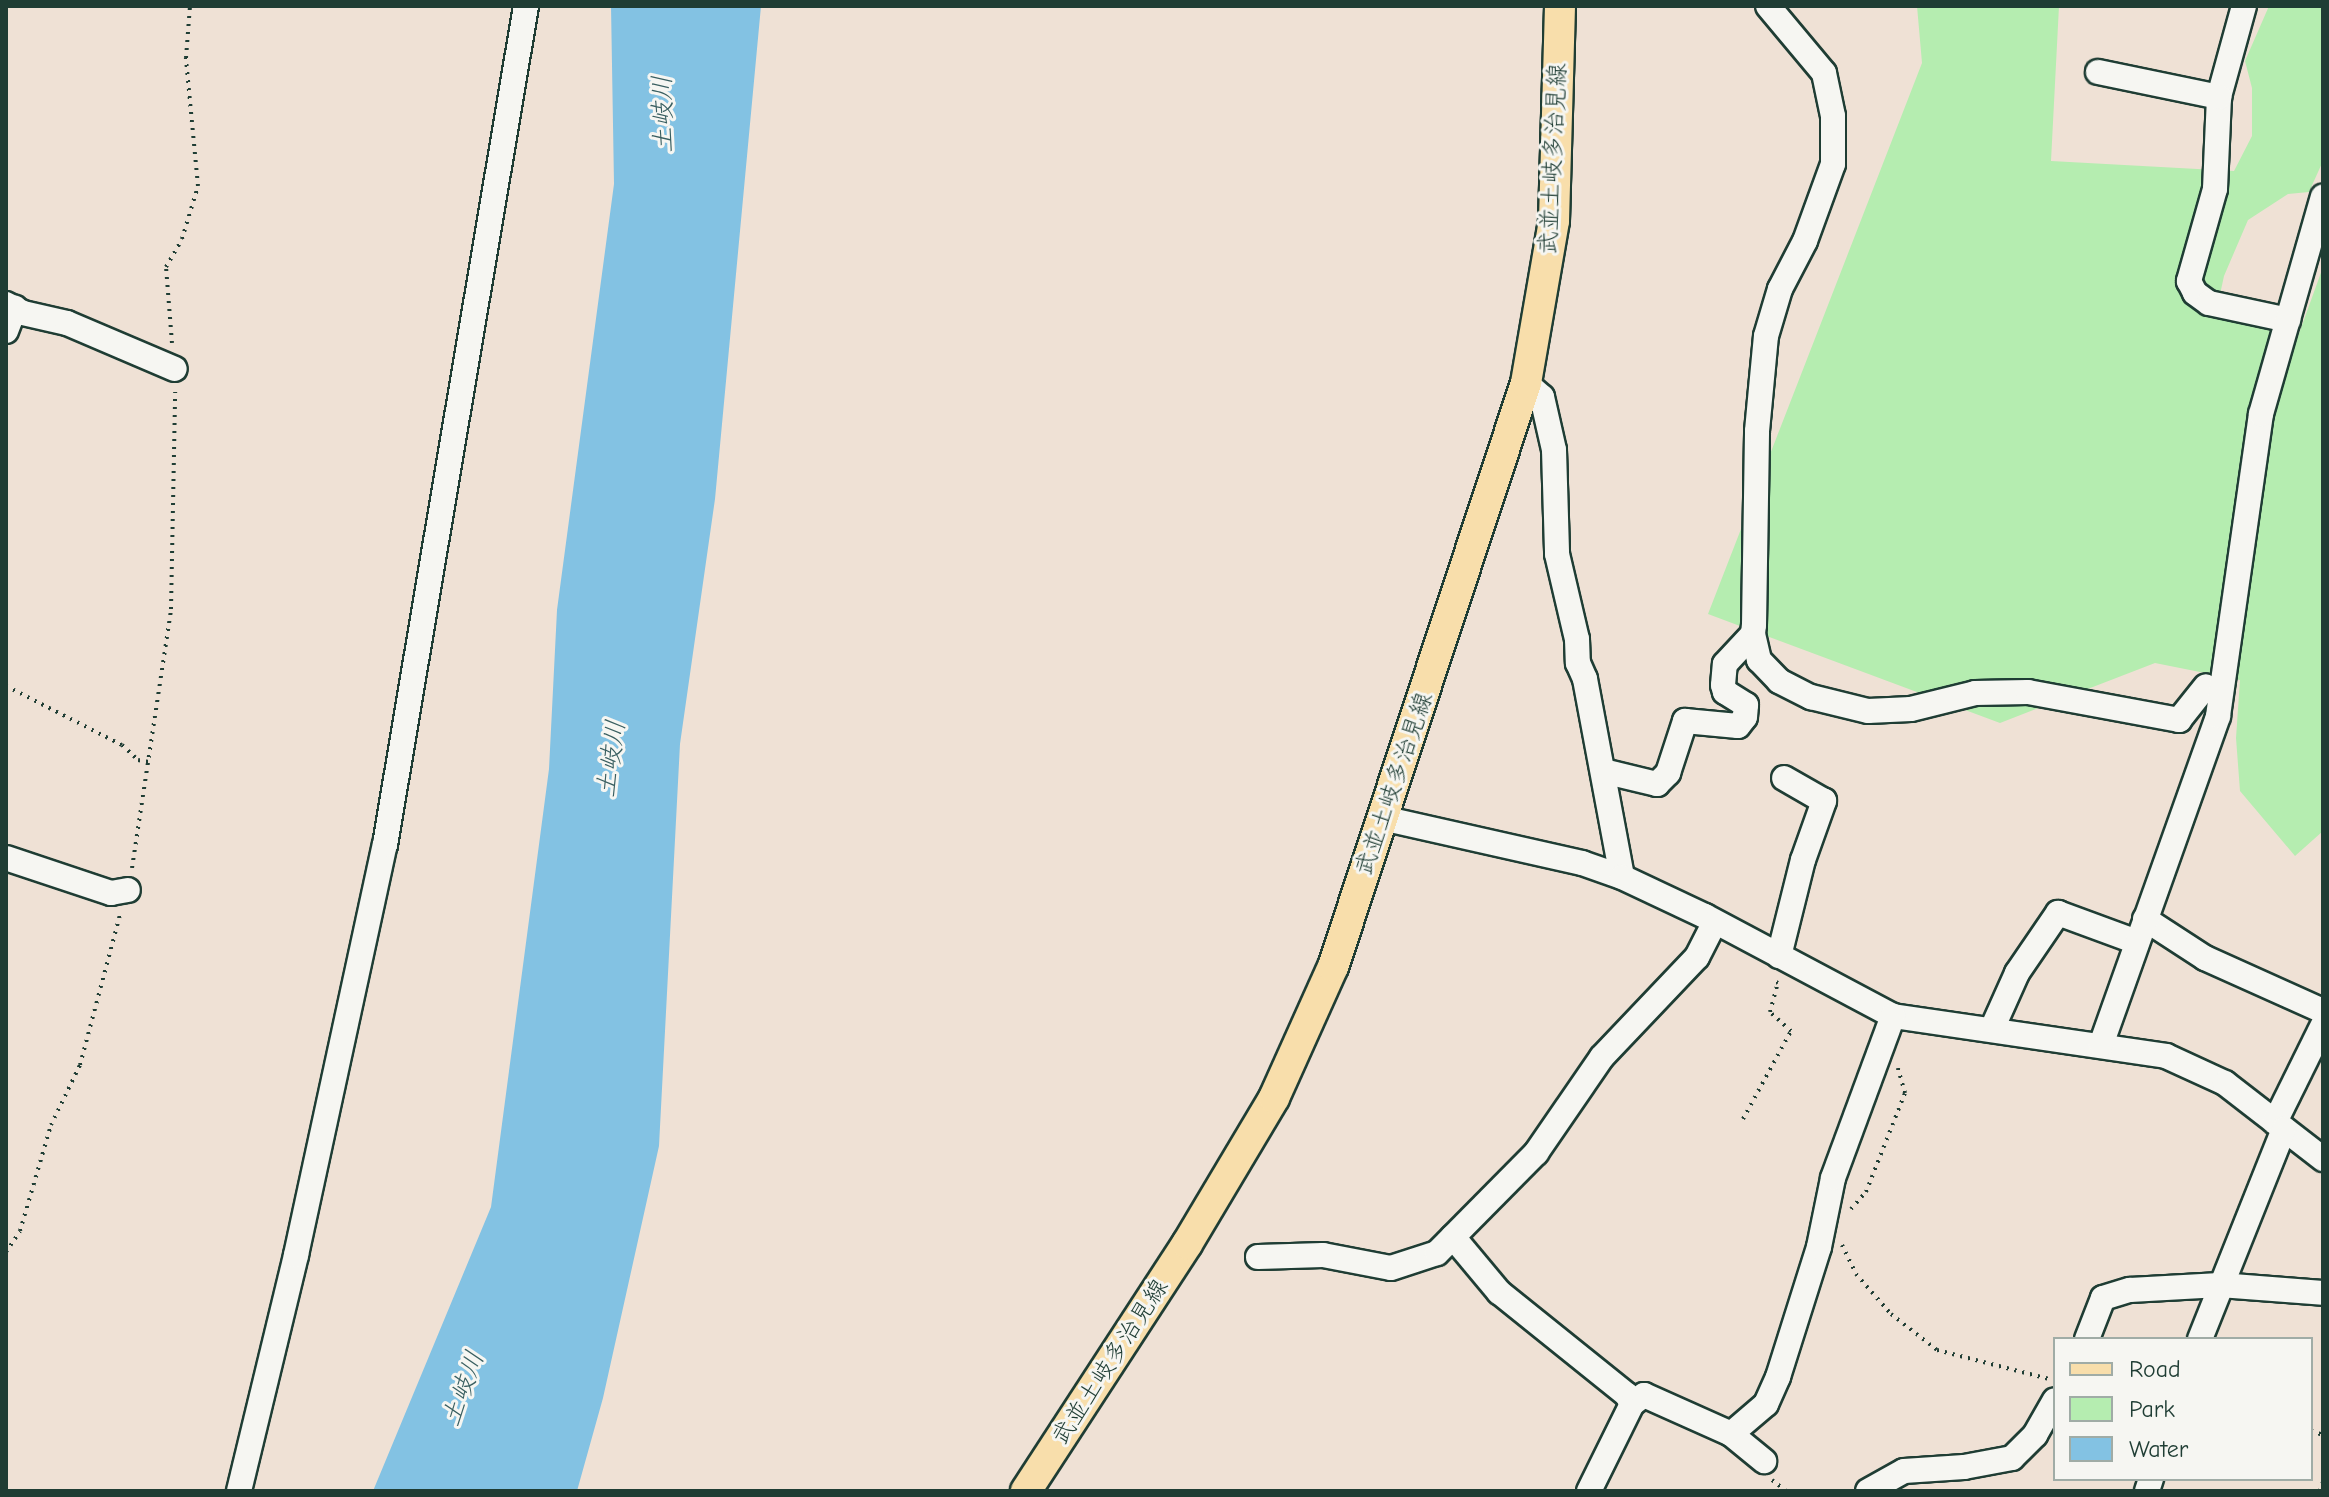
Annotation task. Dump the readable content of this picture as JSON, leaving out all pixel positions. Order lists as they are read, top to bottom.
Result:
{
  "streets": {
    "main road": ["武並土岐多治見線"]
  },
  "water": ["土岐川"],
  "legend": ["Road", "Park", "Water"]
}
